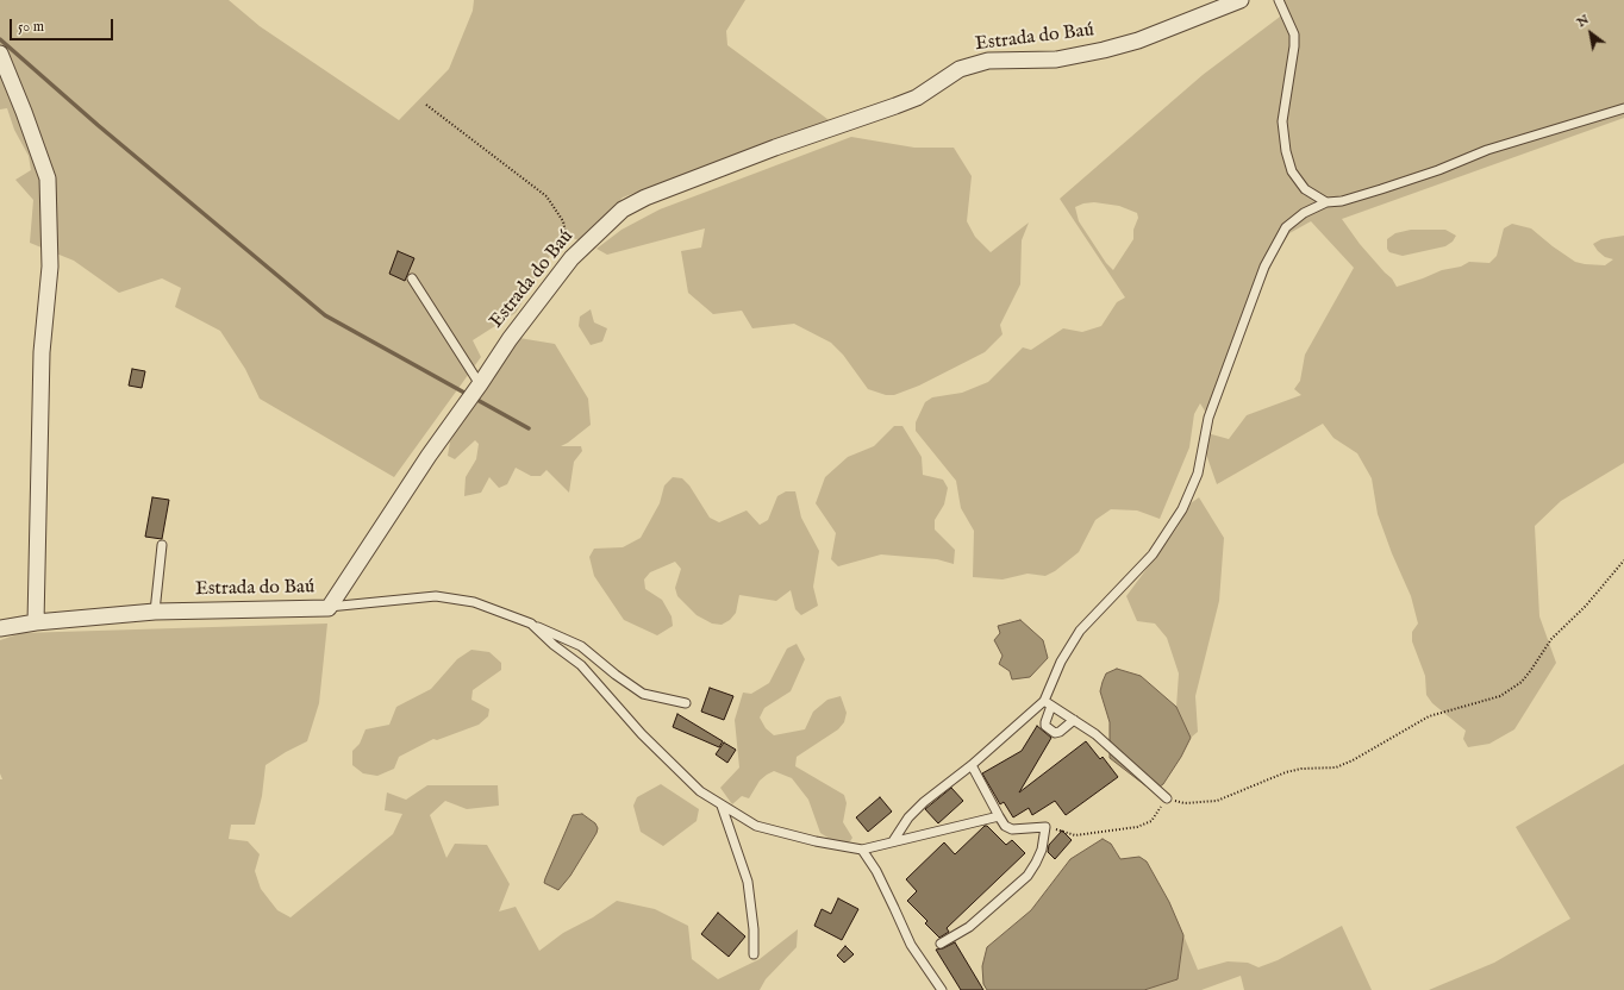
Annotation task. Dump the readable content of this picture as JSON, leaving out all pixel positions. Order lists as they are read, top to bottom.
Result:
{
  "streets": {
    "street": ["Estrada do Baú"]
  },
  "scale_bar": "50 m",
  "north": "top left"
}
